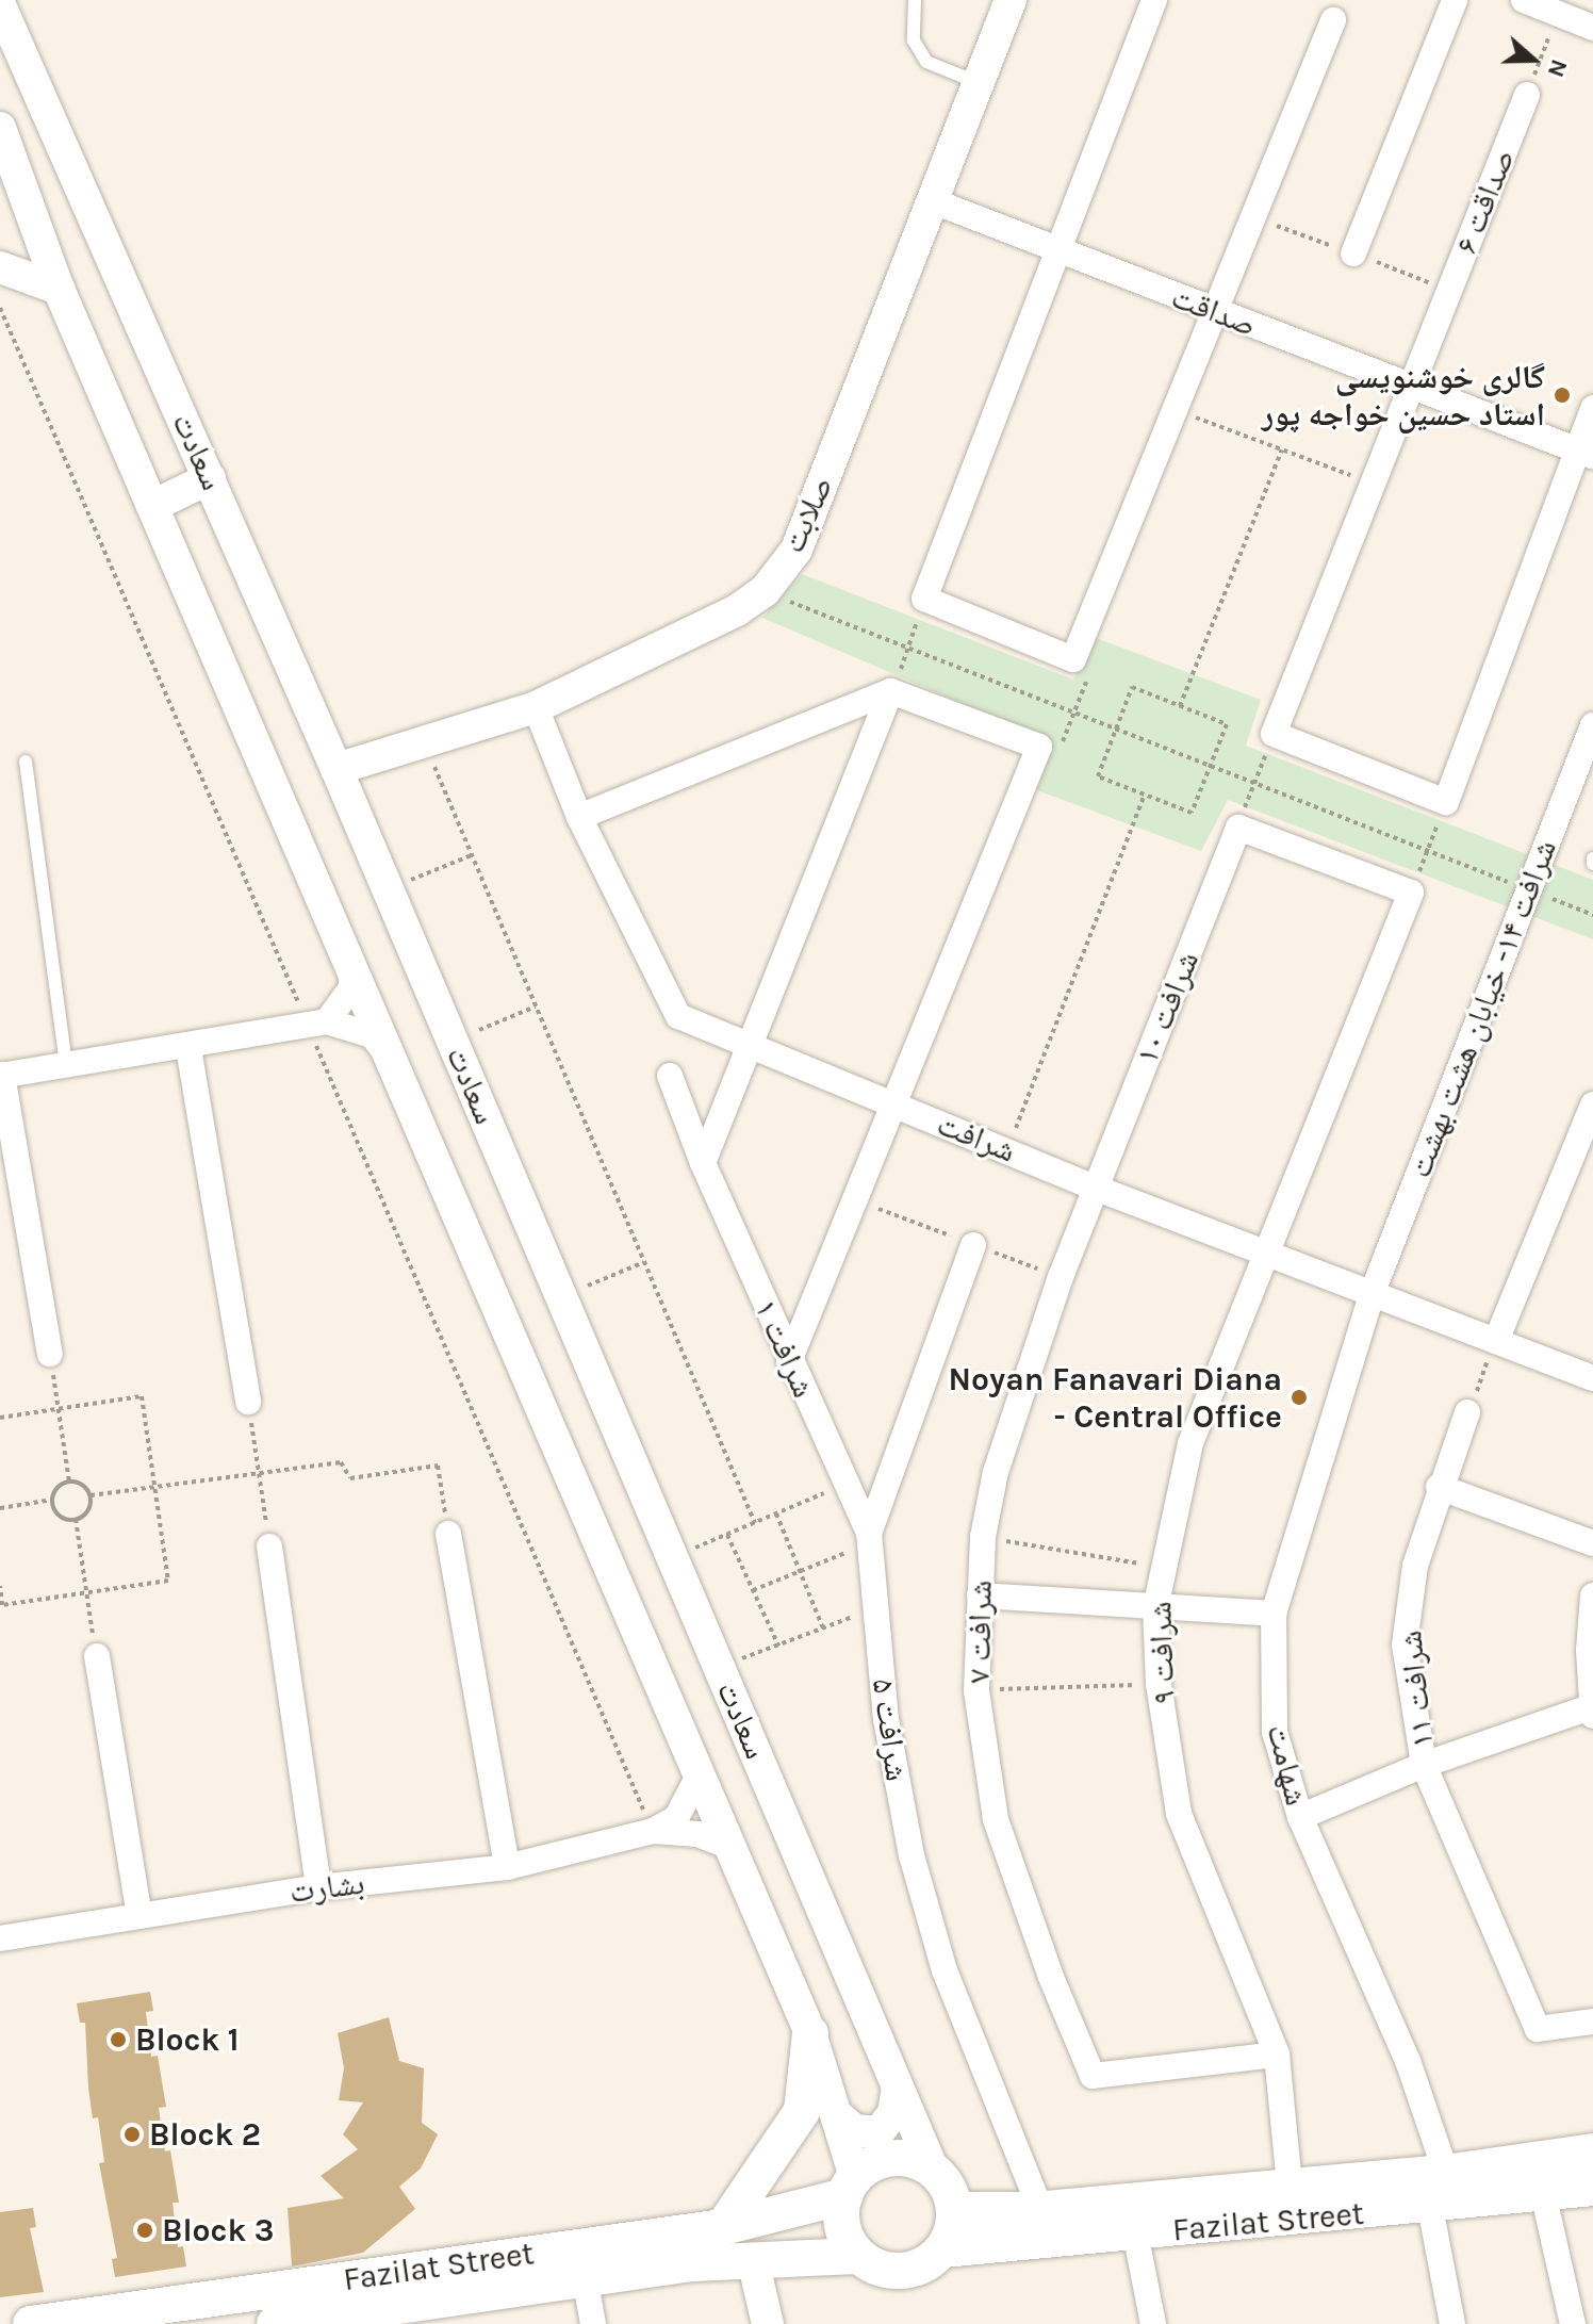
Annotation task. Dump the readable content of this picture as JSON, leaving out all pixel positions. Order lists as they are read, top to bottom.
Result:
{
  "streets": {
    "main road": ["Fazilat Street"],
    "street": [
      "صداقت ۶",
      "صداقت",
      "سعادت",
      "صلابت",
      "شرافت ۱۰",
      "شرافت ۱۴- خیابان هشت بهشت",
      "شرافت",
      "شرافت ۱",
      "شرافت ۷",
      "شرافت ۹",
      "شرافت ۱۱",
      "شرافت ۵",
      "شهامت",
      "بشارت"
    ]
  },
  "crossings": [
    ["صداقت ۶", "صداقت"],
    ["صداقت", "صلابت"],
    ["سعادت", "صلابت"],
    ["سعادت", "Fazilat Street"],
    ["صلابت", "شرافت"],
    ["شرافت ۱۰", "شرافت"],
    ["شرافت ۱۰", "شرافت ۷"],
    ["شرافت ۱۴- خیابان هشت بهشت", "شرافت"],
    ["شرافت ۱۴- خیابان هشت بهشت", "شهامت"],
    ["شرافت", "شرافت ۷"],
    ["شرافت", "شرافت ۹"],
    ["شرافت", "شهامت"],
    ["شرافت ۱", "شرافت ۵"],
    ["شرافت ۷", "شرافت ۹"],
    ["شرافت ۹", "Fazilat Street"],
    ["شرافت ۵", "Fazilat Street"],
    ["شهامت", "Fazilat Street"]
  ],
  "places": [
    "گالری خوشنویسی استاد حسین خواجه پور",
    "Noyan Fanavari Diana - Central Office",
    "Block 1",
    "Block 2",
    "Block 3"
  ],
  "north": "right"
}
